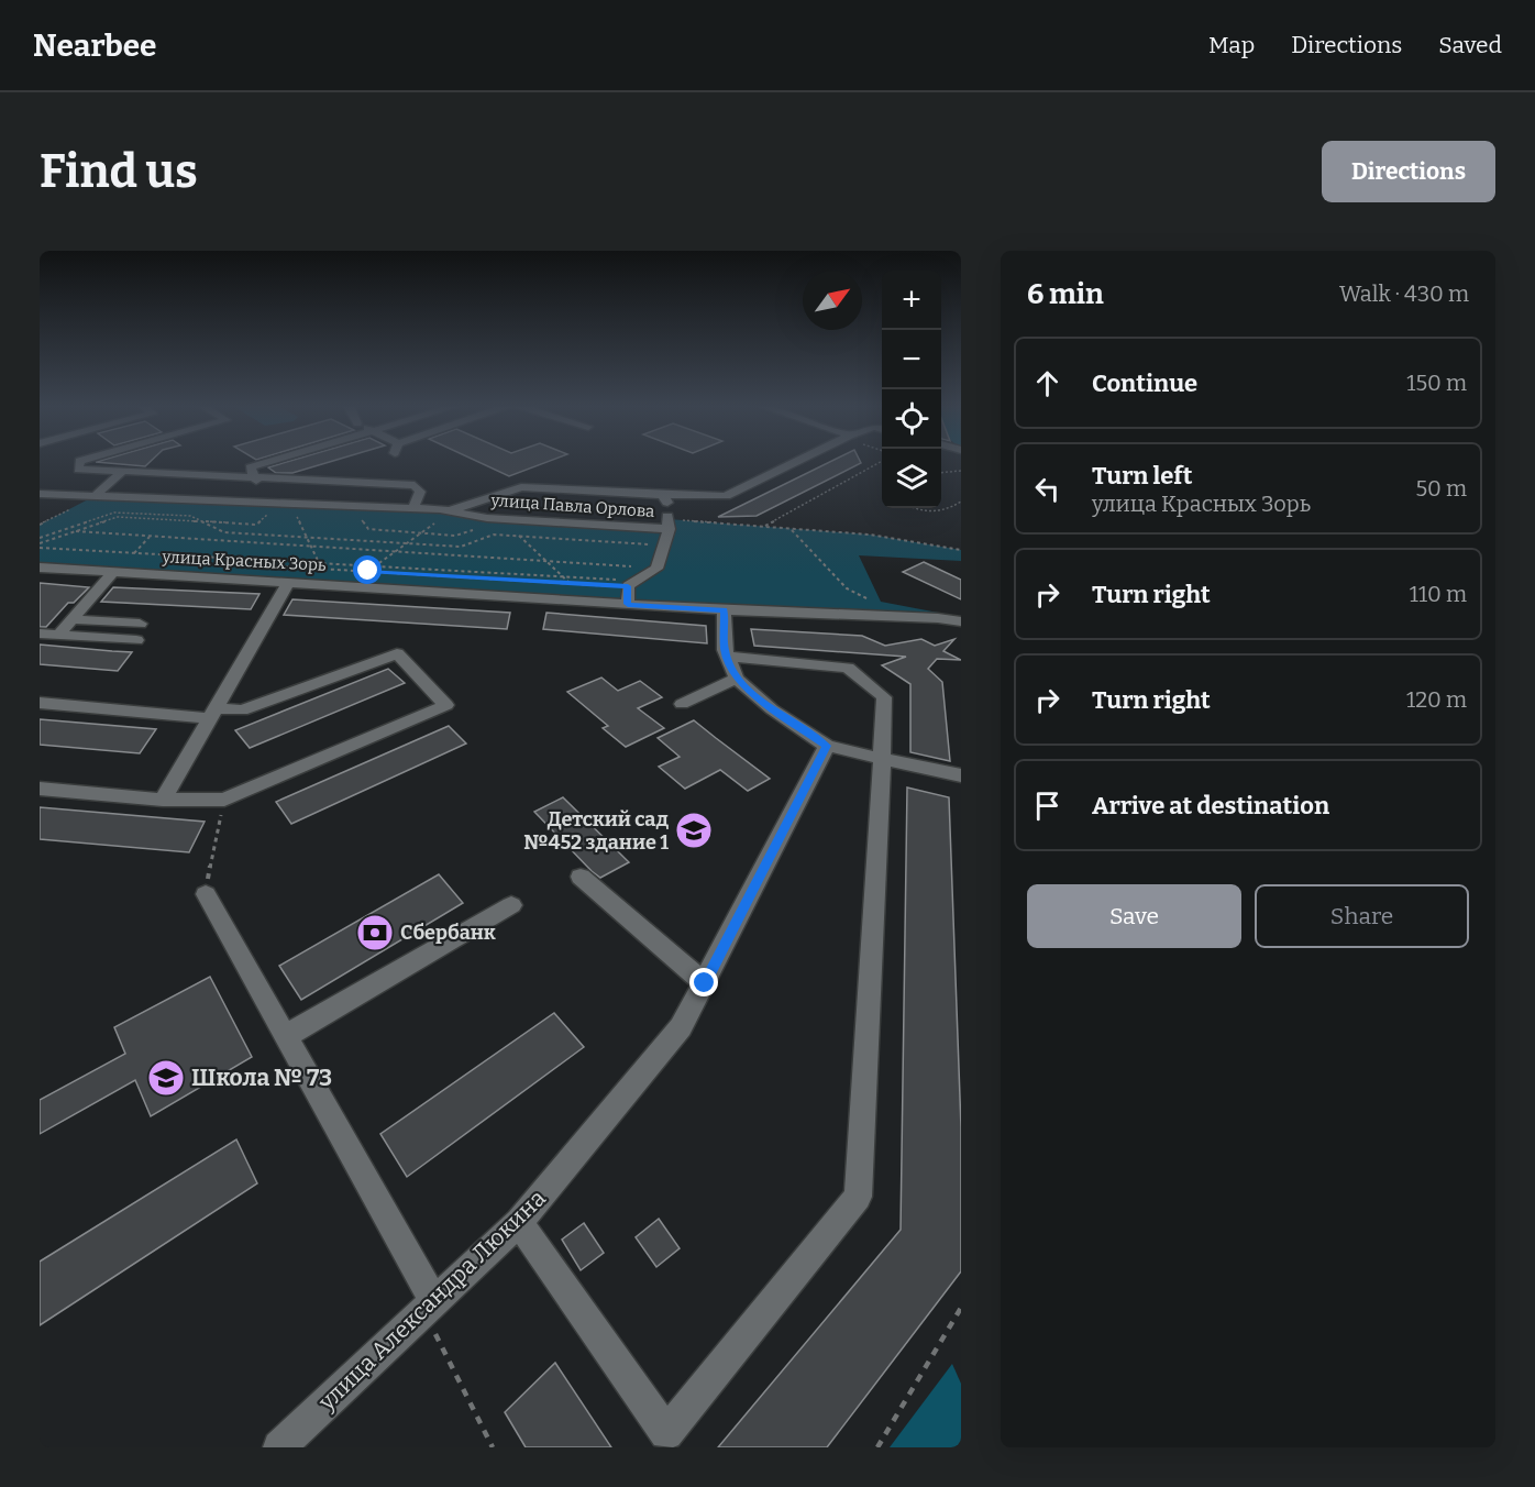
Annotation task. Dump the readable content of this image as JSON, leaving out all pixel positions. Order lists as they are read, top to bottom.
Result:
{
  "streets": {
    "street": ["улица Павла Орлова", "улица Красных Зорь", "улица Александра Люкина"]
  },
  "places": {
    "school or university": ["Детский сад №452 здание 1", "Школа № 73"],
    "bank": ["Сбербанк"]
  },
  "north": "top right",
  "page": {
    "header": "Nearbee",
    "nav": ["Map", "Directions", "Saved"],
    "buttons": [
      "Directions",
      ["Save", "Share"]
    ],
    "title": "Find us",
    "heading": ["6 min", "Walk · 430 m"],
    "map_buttons": ["+", "−"],
    "list": [
      ["Continue", "150 m"],
      ["Turn left", "улица Красных Зорь", "50 m"],
      ["Turn right", "110 m"],
      ["Turn right", "120 m"],
      "Arrive at destination"
    ]
  }
}
